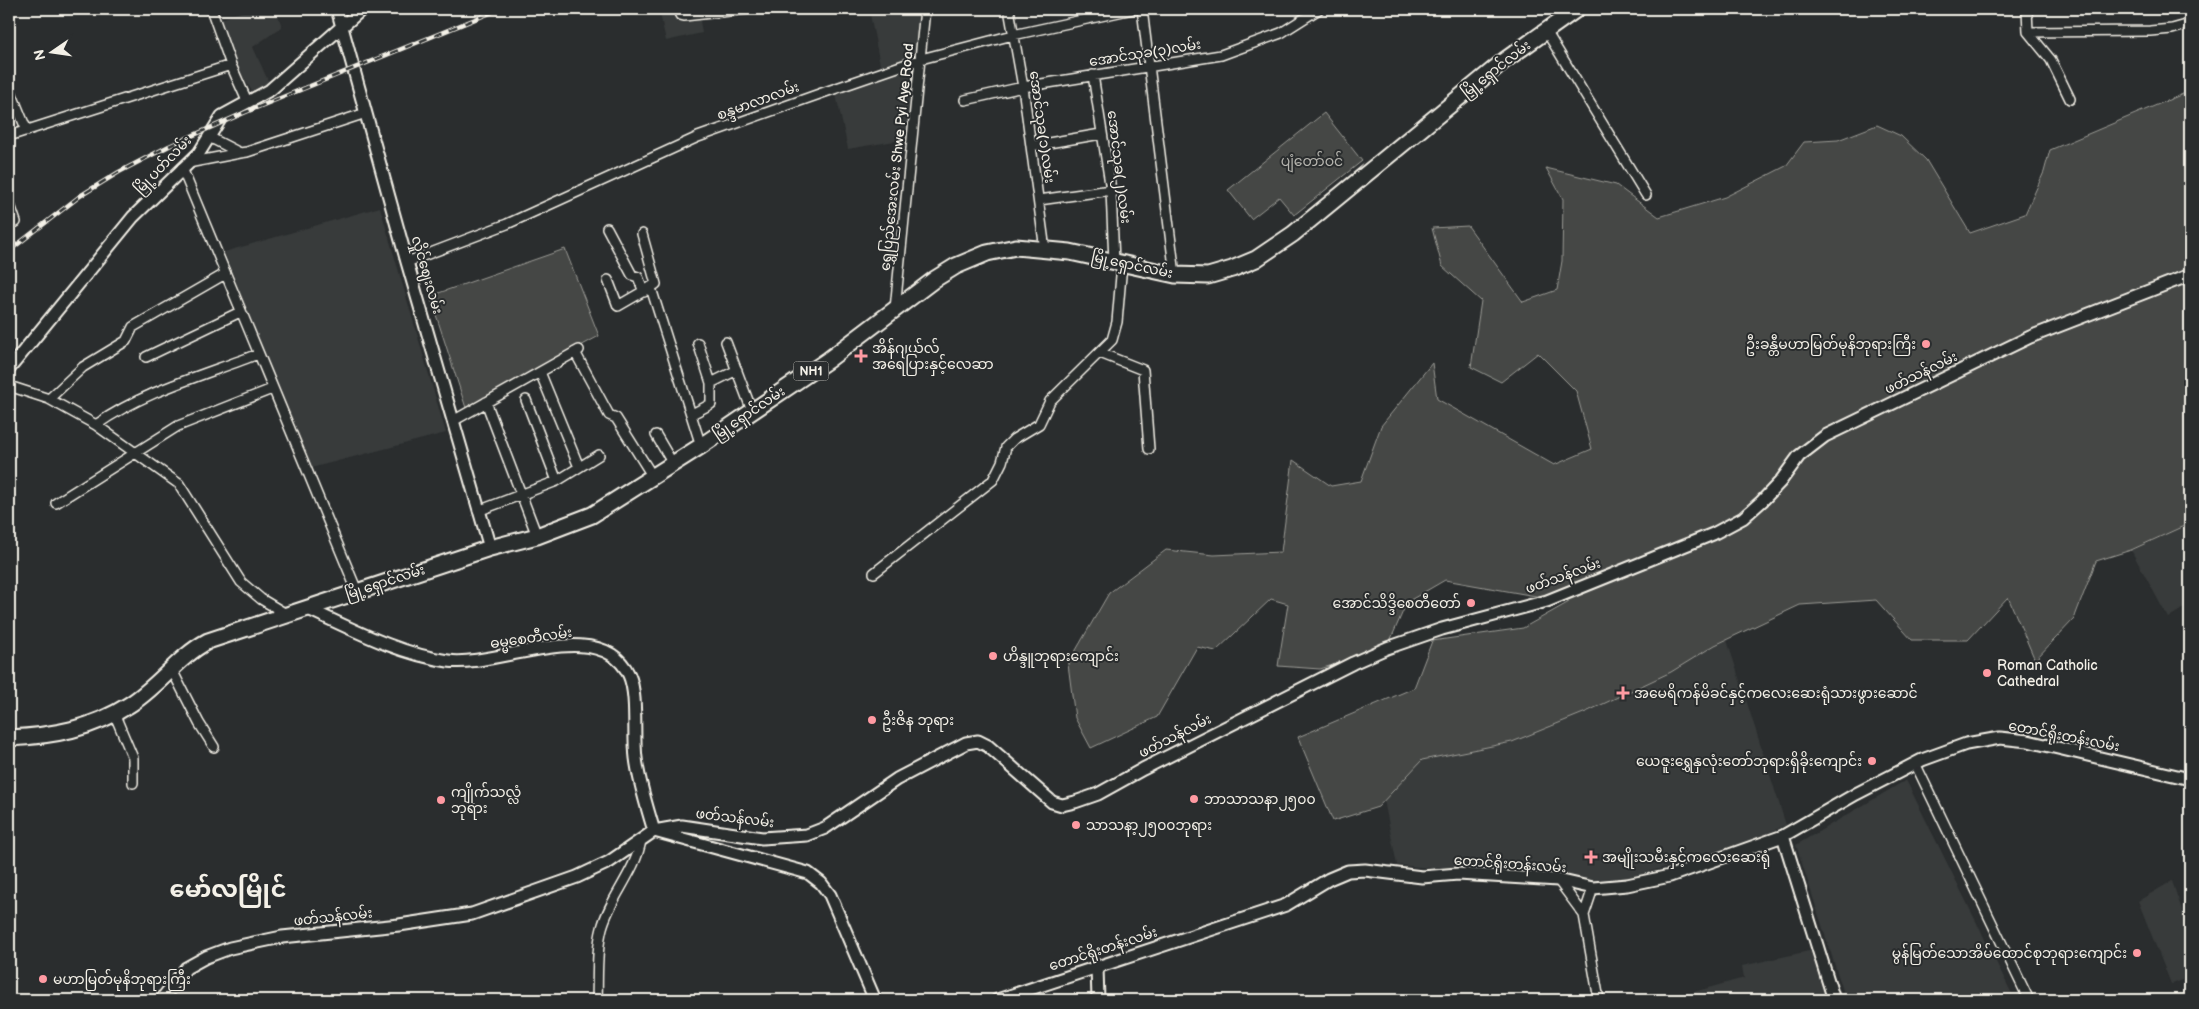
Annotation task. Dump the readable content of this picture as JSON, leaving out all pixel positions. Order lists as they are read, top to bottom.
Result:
{
  "streets": {
    "highway": ["မြို့ရှောင်လမ်း", "NH1"],
    "street": [
      "အောင်သုခ(၃)လမ်း",
      "စန္ဒမာလာလမ်း",
      "အောင်သုခ(၁)လမ်း",
      "ရွှေပြည်အေးလမ်း Shwe Pyi Aye Road",
      "မြို့ပတ်လမ်း",
      "အောင်သုခ(၂)လမ်း",
      "လှိုင်ဈေးလမ်း",
      "ဖတ်သန်လမ်း",
      "ဓမ္မစေတီလမ်း",
      "တောင်ရိုးတန်းလမ်း"
    ]
  },
  "crossings": [
    ["အောင်သုခ(၃)လမ်း", "အောင်သုခ(၁)လမ်း"],
    ["အောင်သုခ(၃)လမ်း", "အောင်သုခ(၂)လမ်း"],
    ["မြို့ရှောင်လမ်း", "အောင်သုခ(၁)လမ်း"],
    ["မြို့ရှောင်လမ်း", "ရွှေပြည်အေးလမ်း Shwe Pyi Aye Road"],
    ["မြို့ရှောင်လမ်း", "အောင်သုခ(၂)လမ်း"],
    ["မြို့ရှောင်လမ်း", "လှိုင်ဈေးလမ်း"],
    ["မြို့ရှောင်လမ်း", "ဓမ္မစေတီလမ်း"],
    ["စန္ဒမာလာလမ်း", "အောင်သုခ(၁)လမ်း"],
    ["စန္ဒမာလာလမ်း", "ရွှေပြည်အေးလမ်း Shwe Pyi Aye Road"],
    ["စန္ဒမာလာလမ်း", "လှိုင်ဈေးလမ်း"],
    ["မြို့ပတ်လမ်း", "လှိုင်ဈေးလမ်း"],
    ["ဖတ်သန်လမ်း", "ဓမ္မစေတီလမ်း"]
  ],
  "districts": ["မော်လမြိုင်"],
  "parks": ["ပျံတော်ဝင်"],
  "places": {
    "other": [
      "ဦးခန္တီမဟာမြတ်မုနိဘုရားကြီး",
      "အောင်သိဒ္ဒိစေတီတော်",
      "ဟိန္ဒူဘုရားကျောင်း",
      "Roman Catholic Cathedral",
      "ဦးဇိန ဘုရား",
      "ယေဇူးရွှေနှလုံးတော်ဘုရားရှိခိုးကျောင်း",
      "ဘာသာသနာ၂၅၀၀",
      "ကျိုက်သလ္လံ ဘုရား",
      "သာသနာ့၂၅၀၀ဘုရား",
      "မွန်မြတ်သောအိမ်ထောင်စုဘုရားကျောင်း",
      "မဟာမြတ်မုနိဘုရားကြီး"
    ],
    "health": ["အိန်ဂျယ်လ် အရေပြားနှင့်လေဆာ", "အမေရိကန်မိခင်နှင့်ကလေးဆေးရုံသားဖွားဆောင်", "အမျိုးသမီးနှင့်ကလေးဆေးရုံ"]
  },
  "north": "left"
}
